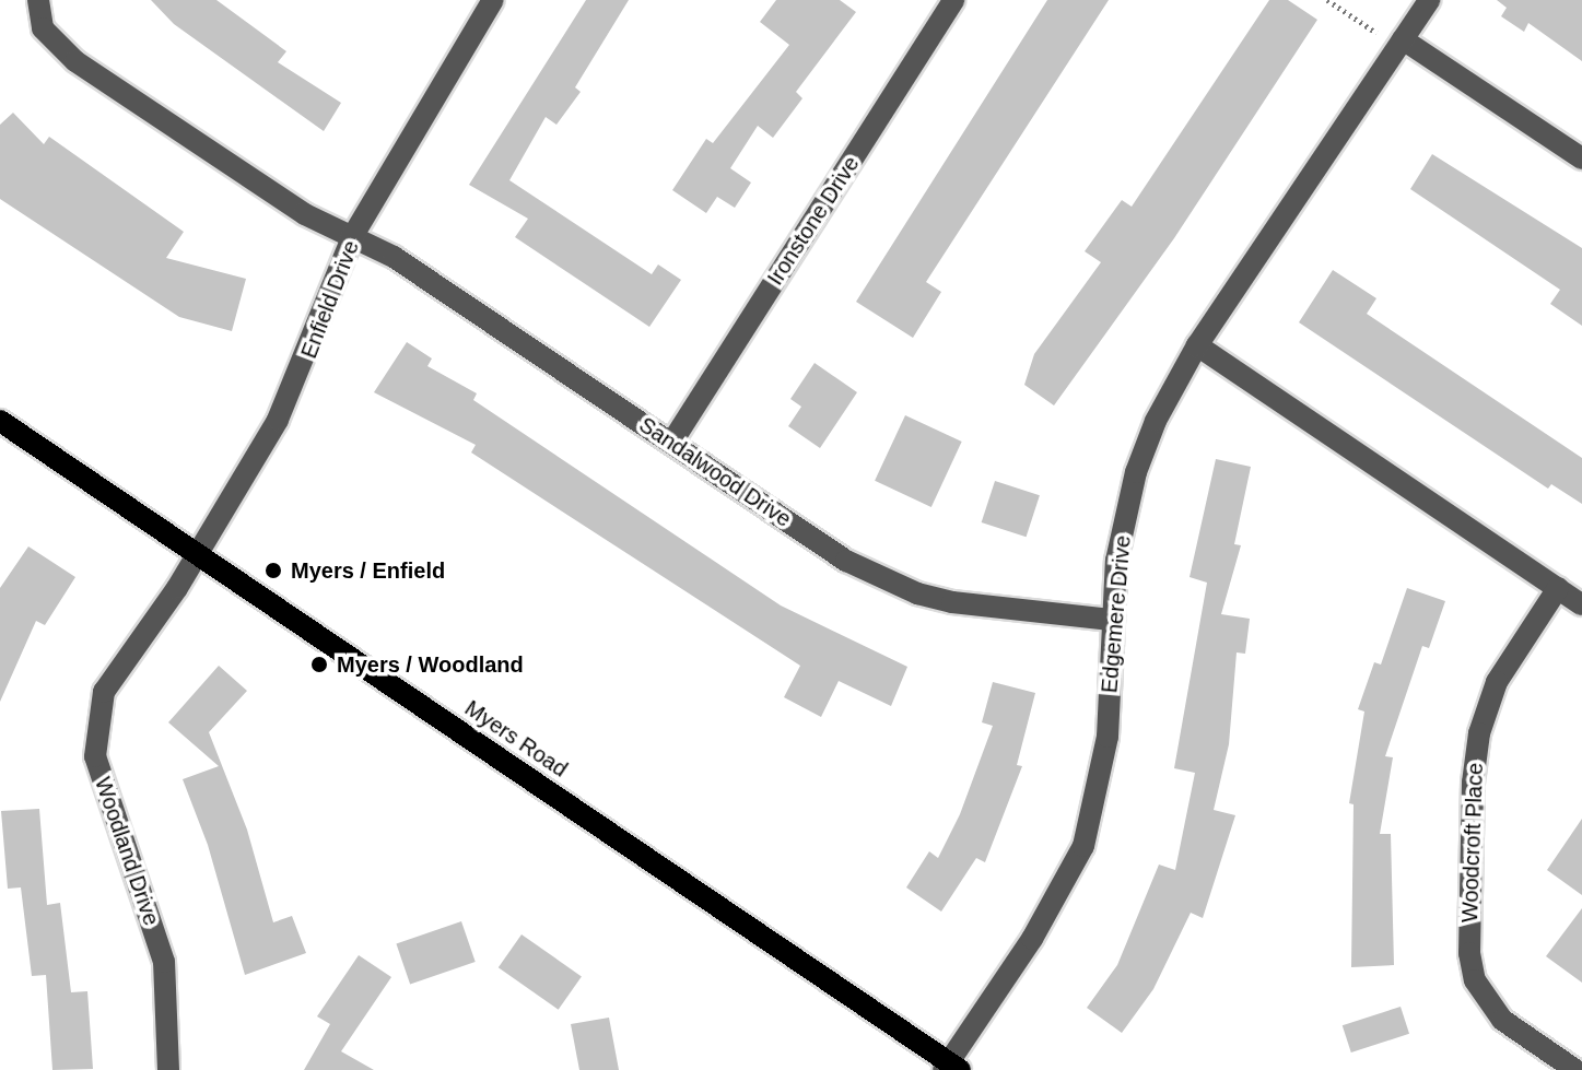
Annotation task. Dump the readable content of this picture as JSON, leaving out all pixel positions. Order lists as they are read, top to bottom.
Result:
{
  "streets": {
    "main road": ["Myers Road"],
    "street": [
      "Ironstone Drive",
      "Enfield Drive",
      "Sandalwood Drive",
      "Edgemere Drive",
      "Woodcroft Place",
      "Woodland Drive"
    ]
  },
  "crossings": [
    ["Ironstone Drive", "Sandalwood Drive"],
    ["Enfield Drive", "Sandalwood Drive"],
    ["Enfield Drive", "Myers Road"],
    ["Enfield Drive", "Woodland Drive"],
    ["Sandalwood Drive", "Edgemere Drive"],
    ["Edgemere Drive", "Myers Road"],
    ["Myers Road", "Woodland Drive"]
  ],
  "places": ["Myers / Enfield", "Myers / Woodland"]
}
